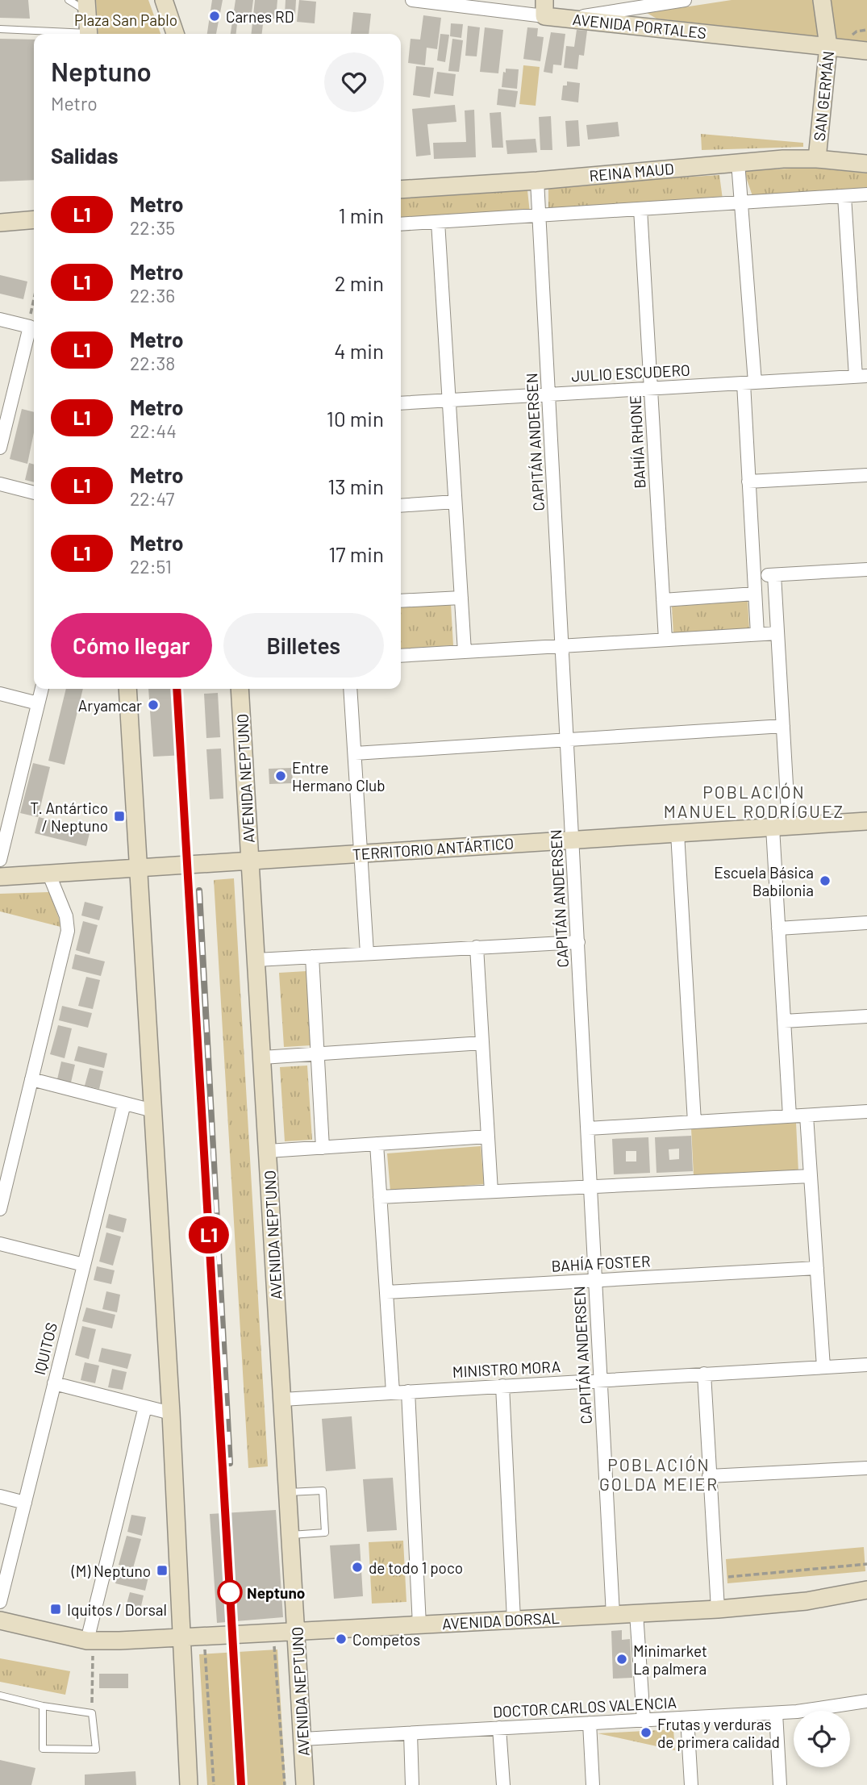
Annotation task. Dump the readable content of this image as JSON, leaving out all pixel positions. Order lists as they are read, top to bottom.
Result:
{
  "streets": {
    "street": [
      "AVENIDA PORTALES",
      "SAN GERMÁN",
      "REINA MAUD",
      "JULIO ESCUDERO",
      "CAPITÁN ANDERSEN",
      "BAHÍA RHONE",
      "AVENIDA NEPTUNO",
      "TERRITORIO ANTÁRTICO",
      "BAHÍA FOSTER",
      "IQUITOS",
      "MINISTRO MORA",
      "AVENIDA DORSAL",
      "DOCTOR CARLOS VALENCIA"
    ]
  },
  "crossings": [
    ["AVENIDA PORTALES", "SAN GERMÁN"],
    ["SAN GERMÁN", "REINA MAUD"],
    ["REINA MAUD", "CAPITÁN ANDERSEN"],
    ["JULIO ESCUDERO", "CAPITÁN ANDERSEN"],
    ["JULIO ESCUDERO", "BAHÍA RHONE"],
    ["CAPITÁN ANDERSEN", "TERRITORIO ANTÁRTICO"],
    ["CAPITÁN ANDERSEN", "BAHÍA FOSTER"],
    ["CAPITÁN ANDERSEN", "MINISTRO MORA"],
    ["CAPITÁN ANDERSEN", "AVENIDA DORSAL"],
    ["AVENIDA NEPTUNO", "TERRITORIO ANTÁRTICO"],
    ["AVENIDA NEPTUNO", "MINISTRO MORA"],
    ["AVENIDA NEPTUNO", "AVENIDA DORSAL"],
    ["AVENIDA NEPTUNO", "DOCTOR CARLOS VALENCIA"]
  ],
  "districts": ["POBLACIÓN MANUEL RODRÍGUEZ", "POBLACIÓN GOLDA MEIER"],
  "parks": ["Plaza San Pablo"],
  "places": {
    "other": [
      "Carnes RD",
      "Aryamcar",
      "Entre Hermano Club",
      "Escuela Básica Babilonia",
      "de todo 1 poco",
      "Neptuno",
      "Competos",
      "Minimarket La palmera",
      "Frutas y verduras de primera calidad"
    ],
    "transit": ["T. Antártico / Neptuno", "(M) Neptuno", "Iquitos / Dorsal"]
  },
  "lines": ["metro line L1"],
  "page": {
    "on_map": "L1",
    "heading": [
      ["Neptuno", "Metro"],
      "Salidas"
    ],
    "list": [
      {
        "mark": "L1",
        "name": "Metro",
        "note": "22:35",
        "value": "1 min"
      },
      {
        "mark": "L1",
        "name": "Metro",
        "note": "22:36",
        "value": "2 min"
      },
      {
        "mark": "L1",
        "name": "Metro",
        "note": "22:38",
        "value": "4 min"
      },
      {
        "mark": "L1",
        "name": "Metro",
        "note": "22:44",
        "value": "10 min"
      },
      {
        "mark": "L1",
        "name": "Metro",
        "note": "22:47",
        "value": "13 min"
      },
      {
        "mark": "L1",
        "name": "Metro",
        "note": "22:51",
        "value": "17 min"
      }
    ],
    "buttons": ["Cómo llegar", "Billetes"]
  }
}
